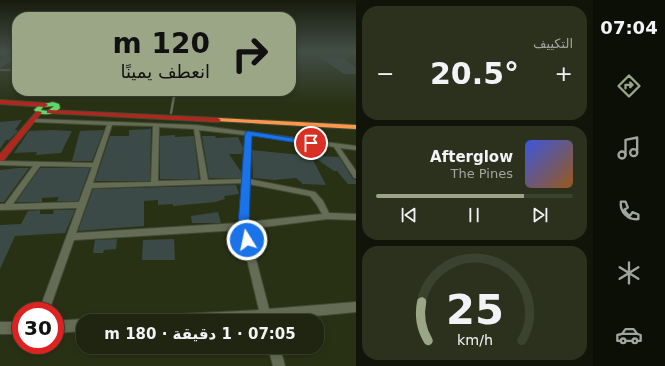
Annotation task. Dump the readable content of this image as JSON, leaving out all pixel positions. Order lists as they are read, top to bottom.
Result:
{
  "page": {
    "tabs": "07:04",
    "tile": "التكييف",
    "turn": ["120 m", "انعطف يمينًا"],
    "heat": ["−", "20.5°", "+"],
    "song": ["Afterglow", "The Pines"],
    "limit": "30",
    "trip": "07:05 · 1 دقيقة · 180 m",
    "gauge": ["25", "km/h"]
  }
}
